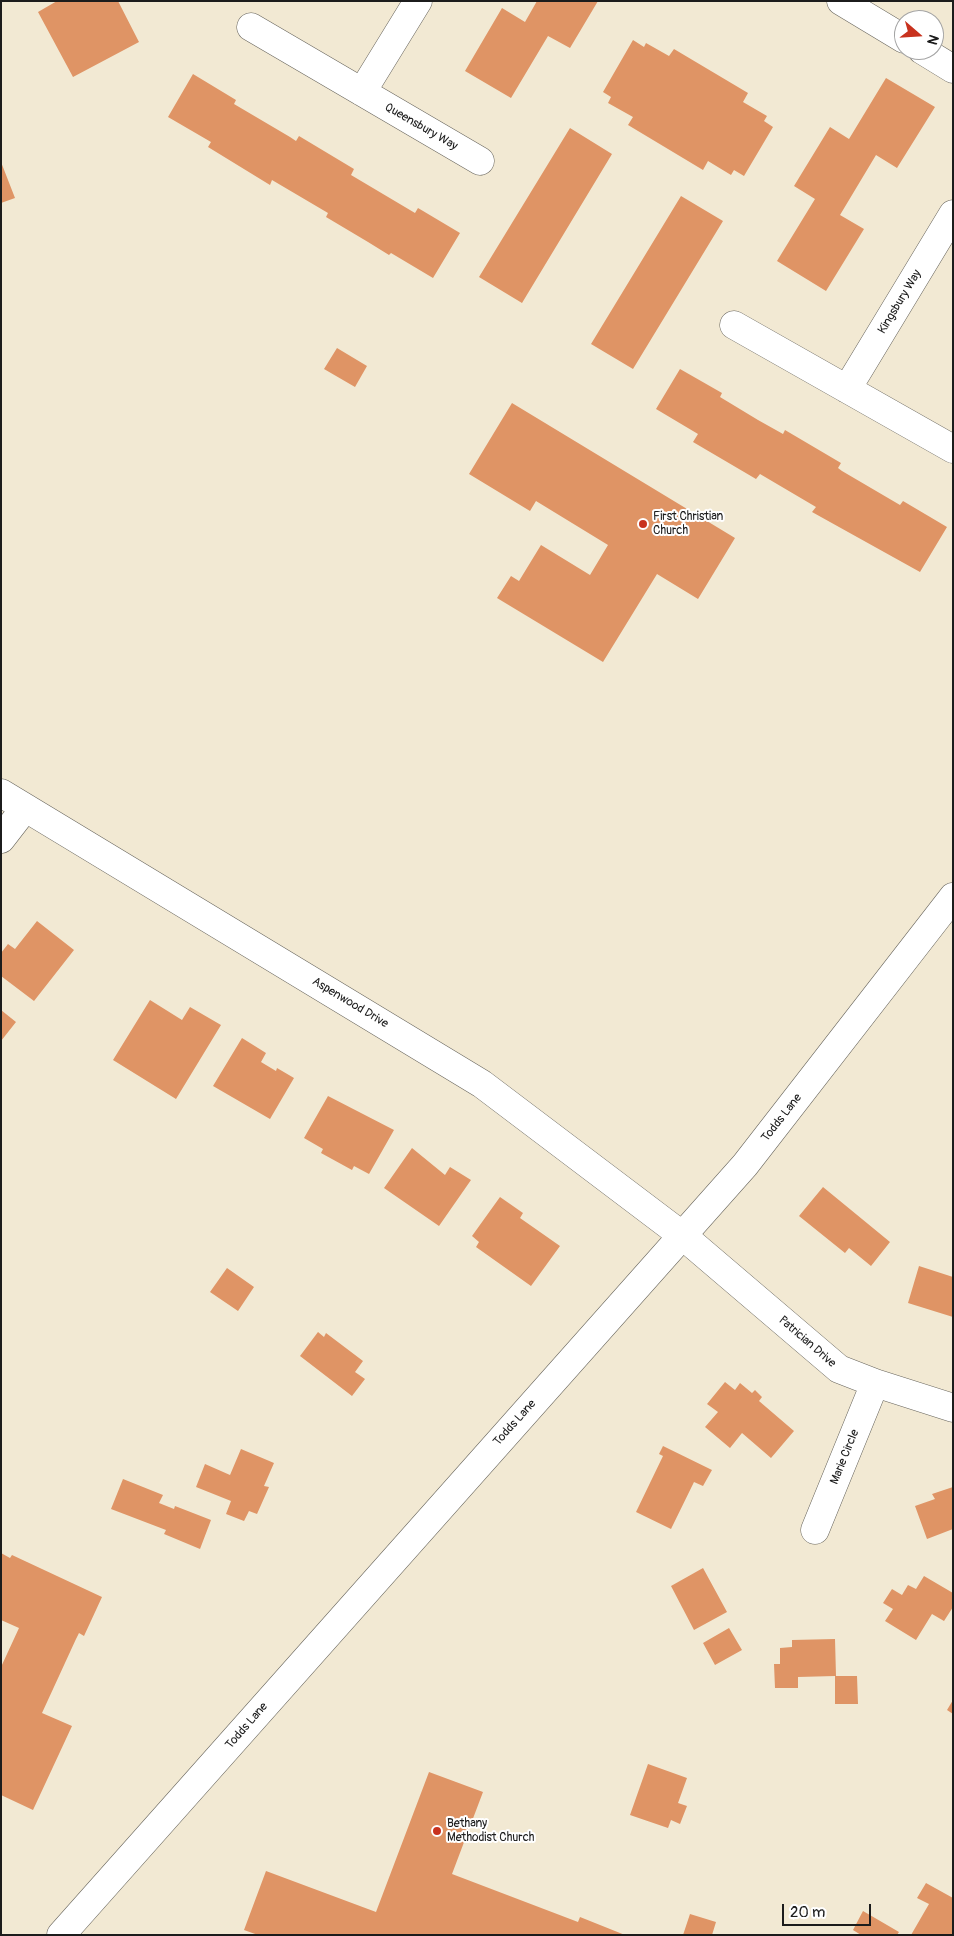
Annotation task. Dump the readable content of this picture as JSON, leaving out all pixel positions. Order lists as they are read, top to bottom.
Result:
{
  "streets": {
    "street": [
      "Queensbury Way",
      "Kingsbury Way",
      "Aspenwood Drive",
      "Todds Lane",
      "Patrician Drive",
      "Marie Circle"
    ]
  },
  "crossings": [
    ["Aspenwood Drive", "Todds Lane"],
    ["Aspenwood Drive", "Patrician Drive"],
    ["Todds Lane", "Patrician Drive"],
    ["Patrician Drive", "Marie Circle"]
  ],
  "places": ["First Christian Church", "Bethany Methodist Church"],
  "scale_bar": "20 m",
  "north": "right"
}
